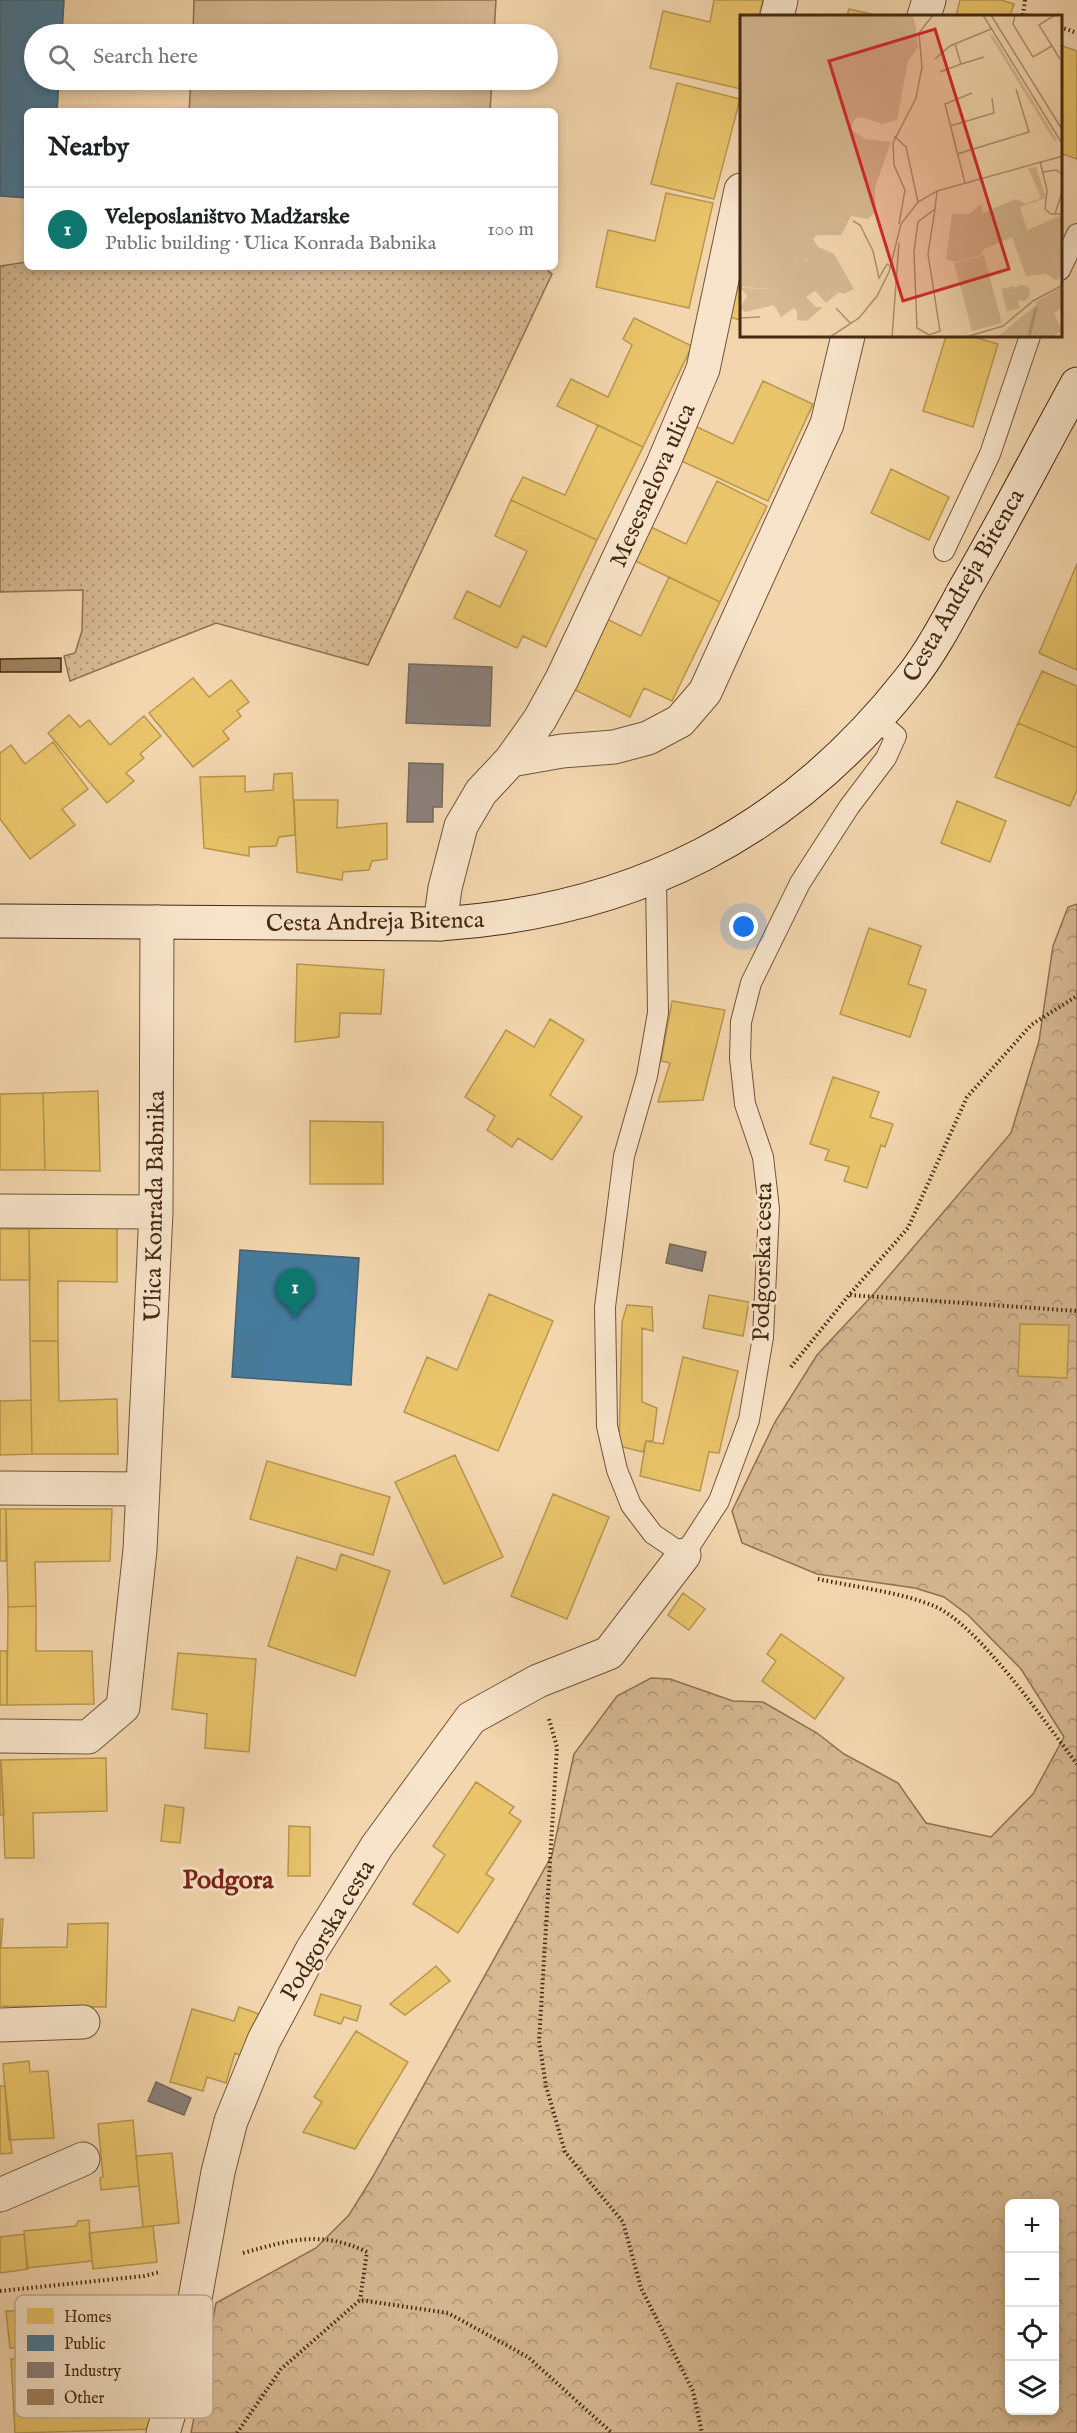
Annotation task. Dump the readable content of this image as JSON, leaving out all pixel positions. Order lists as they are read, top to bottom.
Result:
{
  "streets": {
    "street": [
      "Mesesnelova ulica",
      "Cesta Andreja Bitenca",
      "Ulica Konrada Babnika",
      "Podgorska cesta"
    ]
  },
  "crossings": [
    ["Mesesnelova ulica", "Cesta Andreja Bitenca"],
    ["Cesta Andreja Bitenca", "Ulica Konrada Babnika"],
    ["Cesta Andreja Bitenca", "Podgorska cesta"]
  ],
  "districts": ["Podgora"],
  "legend": [
    "Homes",
    "Public",
    "Industry",
    "Other"
  ],
  "page": {
    "search": "Search here",
    "heading": "Nearby",
    "list": [
      {
        "mark": "1",
        "name": "Veleposlaništvo Madžarske",
        "note": "Public building · Ulica Konrada Babnika",
        "value": "100 m"
      }
    ],
    "pins": "1",
    "map_buttons": ["+", "−"]
  }
}
